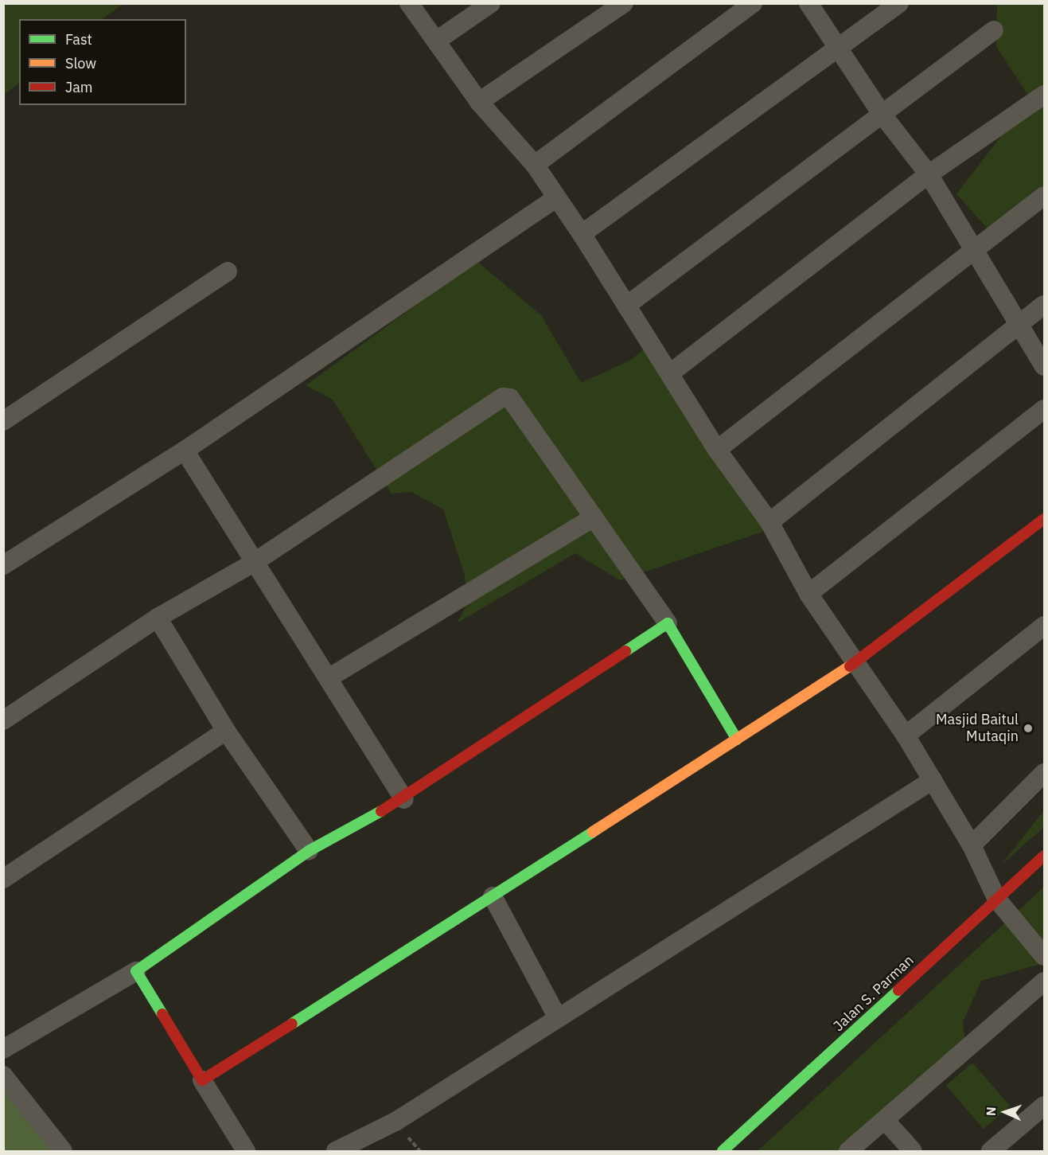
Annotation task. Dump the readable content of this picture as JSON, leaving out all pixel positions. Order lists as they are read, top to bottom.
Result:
{
  "streets": {
    "street": ["Jalan S. Parman"]
  },
  "places": ["Masjid Baitul Mutaqin"],
  "legend": ["Fast", "Slow", "Jam"],
  "north": "left"
}
